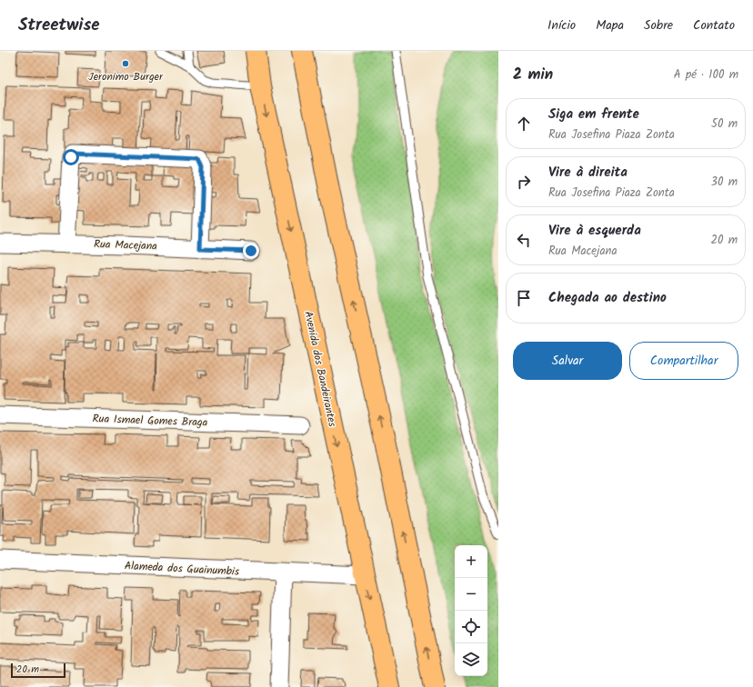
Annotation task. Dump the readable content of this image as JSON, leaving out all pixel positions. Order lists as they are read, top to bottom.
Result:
{
  "streets": {
    "highway": ["Avenida dos Bandeirantes"],
    "street": ["Rua Macejana", "Rua Ismael Gomes Braga", "Alameda dos Guainumbis"]
  },
  "crossings": [
    ["Avenida dos Bandeirantes", "Alameda dos Guainumbis"]
  ],
  "places": ["Jeronimo Burger"],
  "scale_bar": "20 m",
  "page": {
    "header": "Streetwise",
    "nav": [
      "Início",
      "Mapa",
      "Sobre",
      "Contato"
    ],
    "heading": ["2 min", "A pé · 100 m"],
    "list": [
      ["Siga em frente", "Rua Josefina Piaza Zonta", "50 m"],
      ["Vire à direita", "Rua Josefina Piaza Zonta", "30 m"],
      ["Vire à esquerda", "Rua Macejana", "20 m"],
      "Chegada ao destino"
    ],
    "buttons": ["Salvar", "Compartilhar"],
    "map_buttons": ["+", "−"],
    "scale": "20 m"
  }
}
